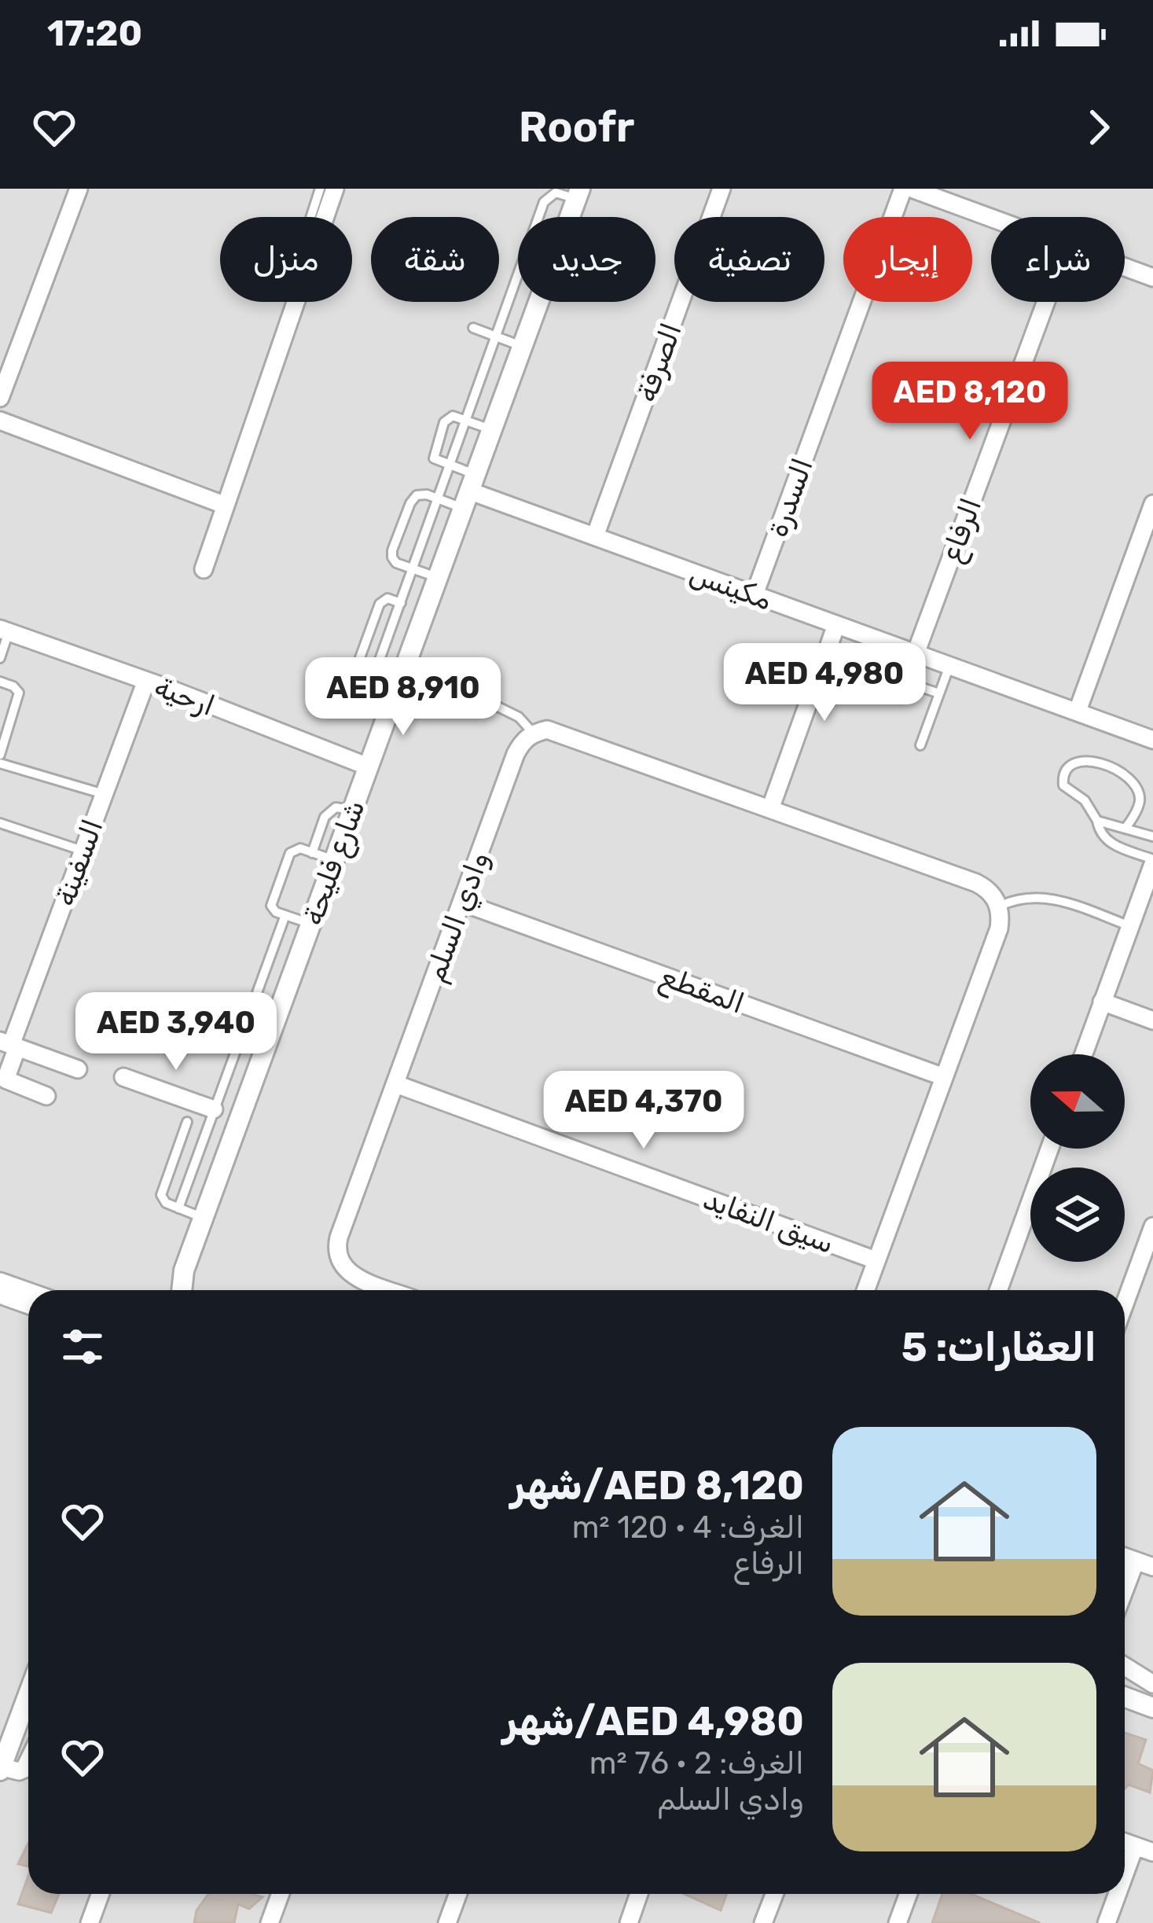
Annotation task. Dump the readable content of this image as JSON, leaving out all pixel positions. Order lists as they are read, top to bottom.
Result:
{
  "streets": {
    "street": [
      "الصرفة",
      "السدرة",
      "الرفاع",
      "مكينس",
      "ارحية",
      "السفينة",
      "شارع فليحة",
      "وادي السلم",
      "المقطع",
      "سيق النفايد"
    ]
  },
  "crossings": [
    ["الصرفة", "مكينس"],
    ["السدرة", "مكينس"],
    ["الرفاع", "مكينس"],
    ["مكينس", "شارع فليحة"],
    ["ارحية", "السفينة"],
    ["ارحية", "شارع فليحة"],
    ["وادي السلم", "المقطع"],
    ["وادي السلم", "سيق النفايد"]
  ],
  "north": "left",
  "page": {
    "status": "17:20",
    "header": "Roofr",
    "chip": [
      "شراء",
      "إيجار",
      "تصفية",
      "جديد",
      "شقة",
      "منزل"
    ],
    "price": [
      "AED 8,120",
      "AED 4,980",
      "AED 8,910",
      "AED 3,940",
      "AED 4,370"
    ],
    "heading": "العقارات: 5",
    "list": [
      {
        "name": "AED 8,120/شهر",
        "note": "الغرف: 4 · 120 m² · الرفاع"
      },
      {
        "name": "AED 4,980/شهر",
        "note": "الغرف: 2 · 76 m² · وادي السلم"
      }
    ]
  }
}
